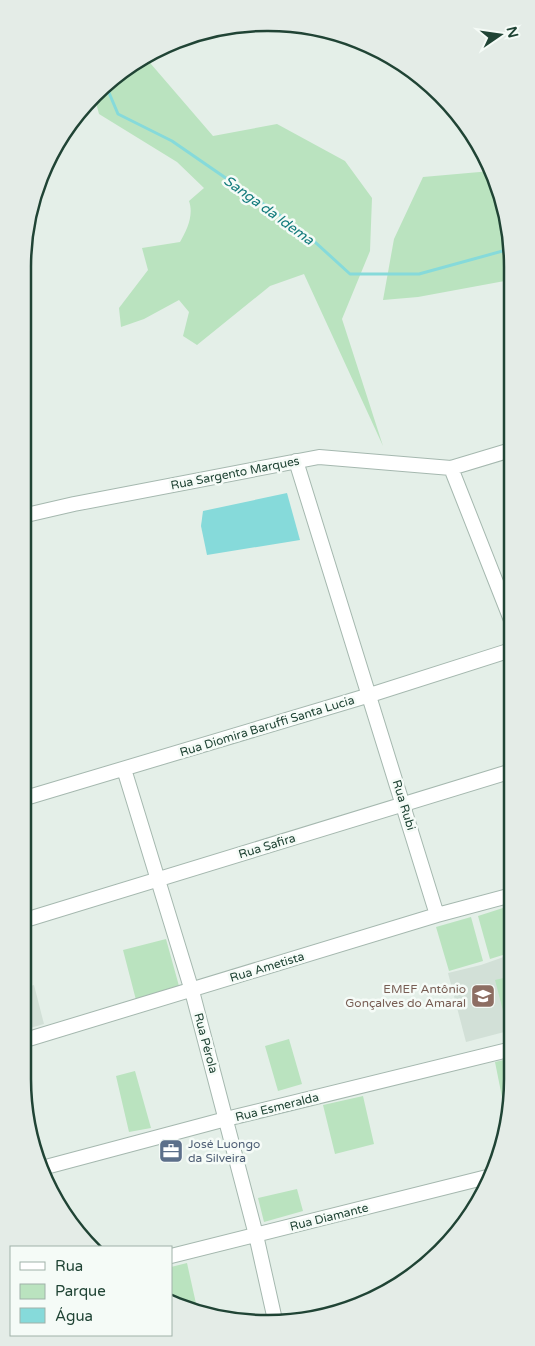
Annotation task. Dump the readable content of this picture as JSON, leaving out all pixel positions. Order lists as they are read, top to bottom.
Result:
{
  "streets": {
    "street": [
      "Rua Sargento Marques",
      "Rua Diomira Baruffi Santa Lucia",
      "Rua Rubi",
      "Rua Safira",
      "Rua Ametista",
      "Rua Pérola",
      "Rua Esmeralda",
      "Rua Diamante"
    ]
  },
  "crossings": [
    ["Rua Sargento Marques", "Rua Rubi"],
    ["Rua Diomira Baruffi Santa Lucia", "Rua Rubi"],
    ["Rua Diomira Baruffi Santa Lucia", "Rua Pérola"],
    ["Rua Rubi", "Rua Safira"],
    ["Rua Rubi", "Rua Ametista"],
    ["Rua Safira", "Rua Pérola"],
    ["Rua Ametista", "Rua Pérola"],
    ["Rua Pérola", "Rua Esmeralda"],
    ["Rua Pérola", "Rua Diamante"]
  ],
  "water": ["Sanga da Idema"],
  "places": {
    "school or university": ["EMEF Antônio Gonçalves do Amaral"],
    "office": ["José Luongo da Silveira"]
  },
  "legend": ["Rua", "Parque", "Água"],
  "north": "right"
}
